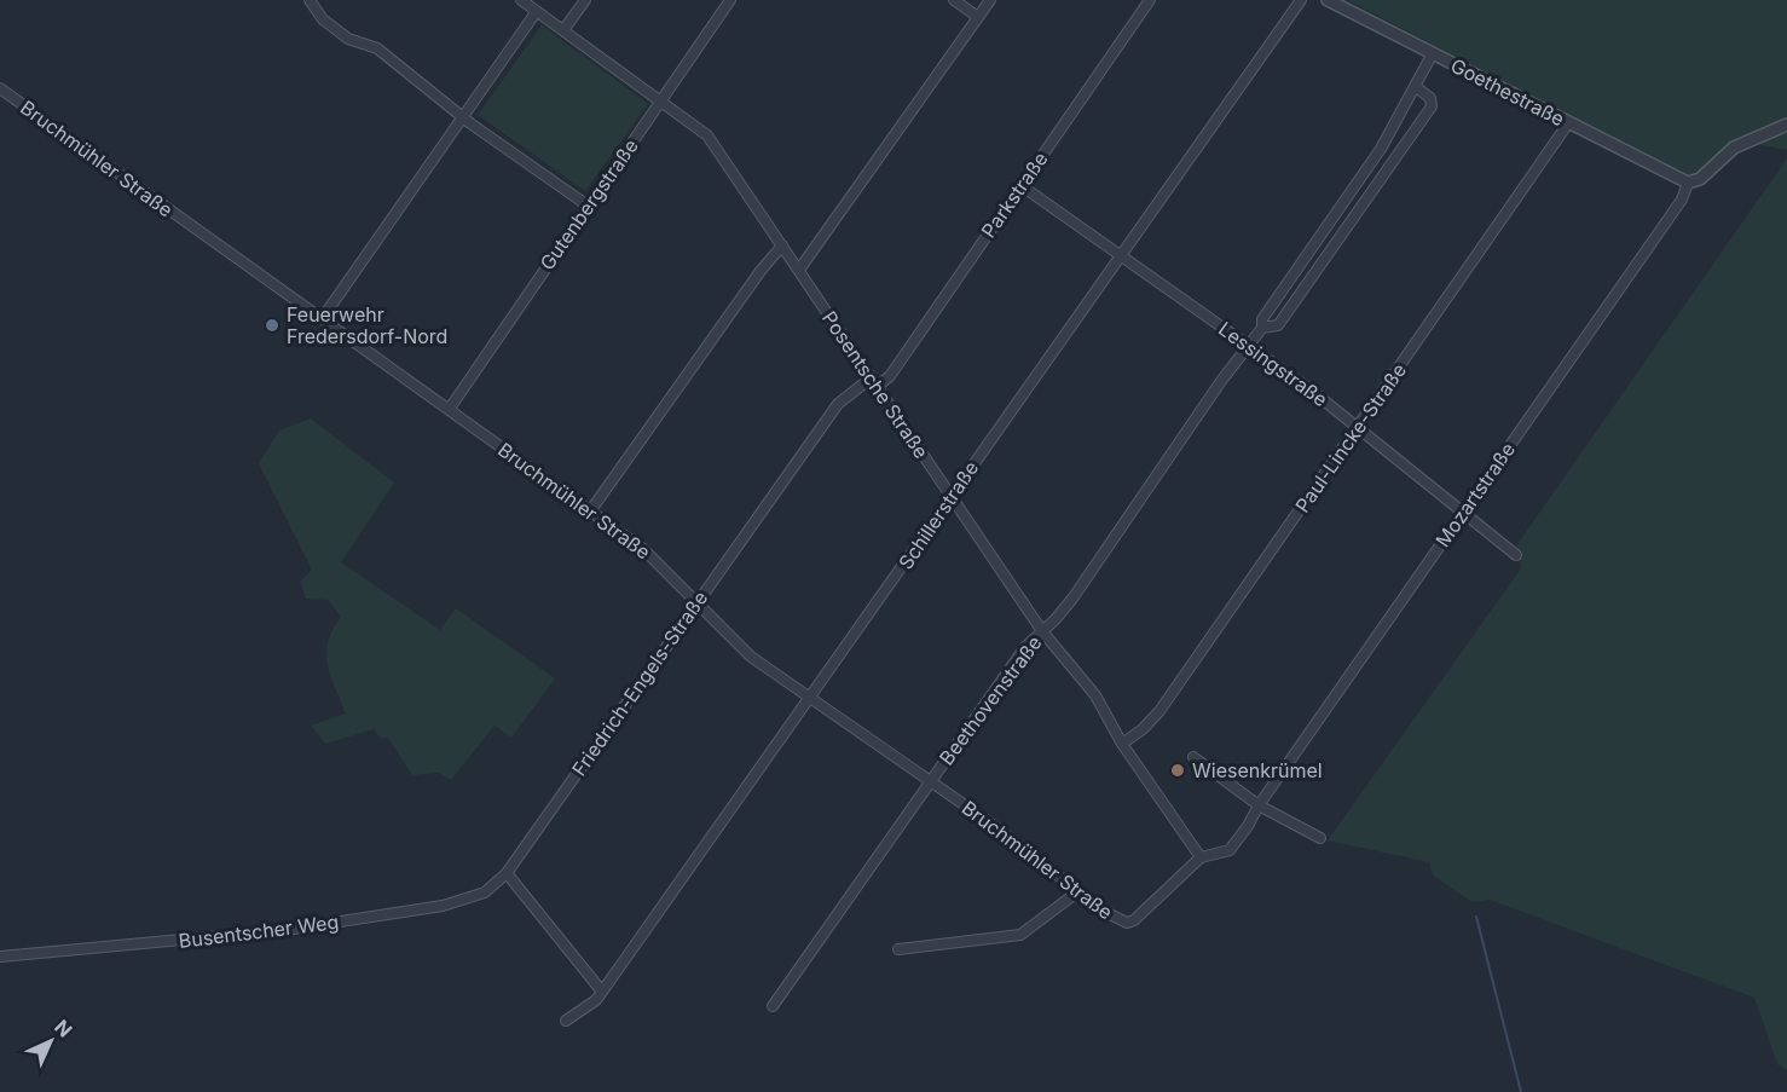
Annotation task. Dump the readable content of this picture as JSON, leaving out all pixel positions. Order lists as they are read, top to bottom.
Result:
{
  "streets": {
    "street": [
      "Goethestraße",
      "Bruchmühler Straße",
      "Parkstraße",
      "Gutenbergstraße",
      "Lessingstraße",
      "Posentsche Straße",
      "Paul-Lincke-Straße",
      "Mozartstraße",
      "Schillerstraße",
      "Friedrich-Engels-Straße",
      "Beethovenstraße",
      "Busentscher Weg"
    ]
  },
  "crossings": [
    ["Goethestraße", "Paul-Lincke-Straße"],
    ["Goethestraße", "Mozartstraße"],
    ["Goethestraße", "Beethovenstraße"],
    ["Bruchmühler Straße", "Gutenbergstraße"],
    ["Bruchmühler Straße", "Posentsche Straße"],
    ["Bruchmühler Straße", "Mozartstraße"],
    ["Bruchmühler Straße", "Schillerstraße"],
    ["Bruchmühler Straße", "Friedrich-Engels-Straße"],
    ["Bruchmühler Straße", "Beethovenstraße"],
    ["Parkstraße", "Lessingstraße"],
    ["Parkstraße", "Posentsche Straße"],
    ["Parkstraße", "Friedrich-Engels-Straße"],
    ["Gutenbergstraße", "Posentsche Straße"],
    ["Lessingstraße", "Paul-Lincke-Straße"],
    ["Lessingstraße", "Mozartstraße"],
    ["Lessingstraße", "Schillerstraße"],
    ["Lessingstraße", "Beethovenstraße"],
    ["Posentsche Straße", "Paul-Lincke-Straße"],
    ["Posentsche Straße", "Schillerstraße"],
    ["Posentsche Straße", "Friedrich-Engels-Straße"],
    ["Posentsche Straße", "Beethovenstraße"],
    ["Friedrich-Engels-Straße", "Busentscher Weg"]
  ],
  "places": ["Feuerwehr Fredersdorf-Nord", "Wiesenkrümel"],
  "north": "top right"
}
